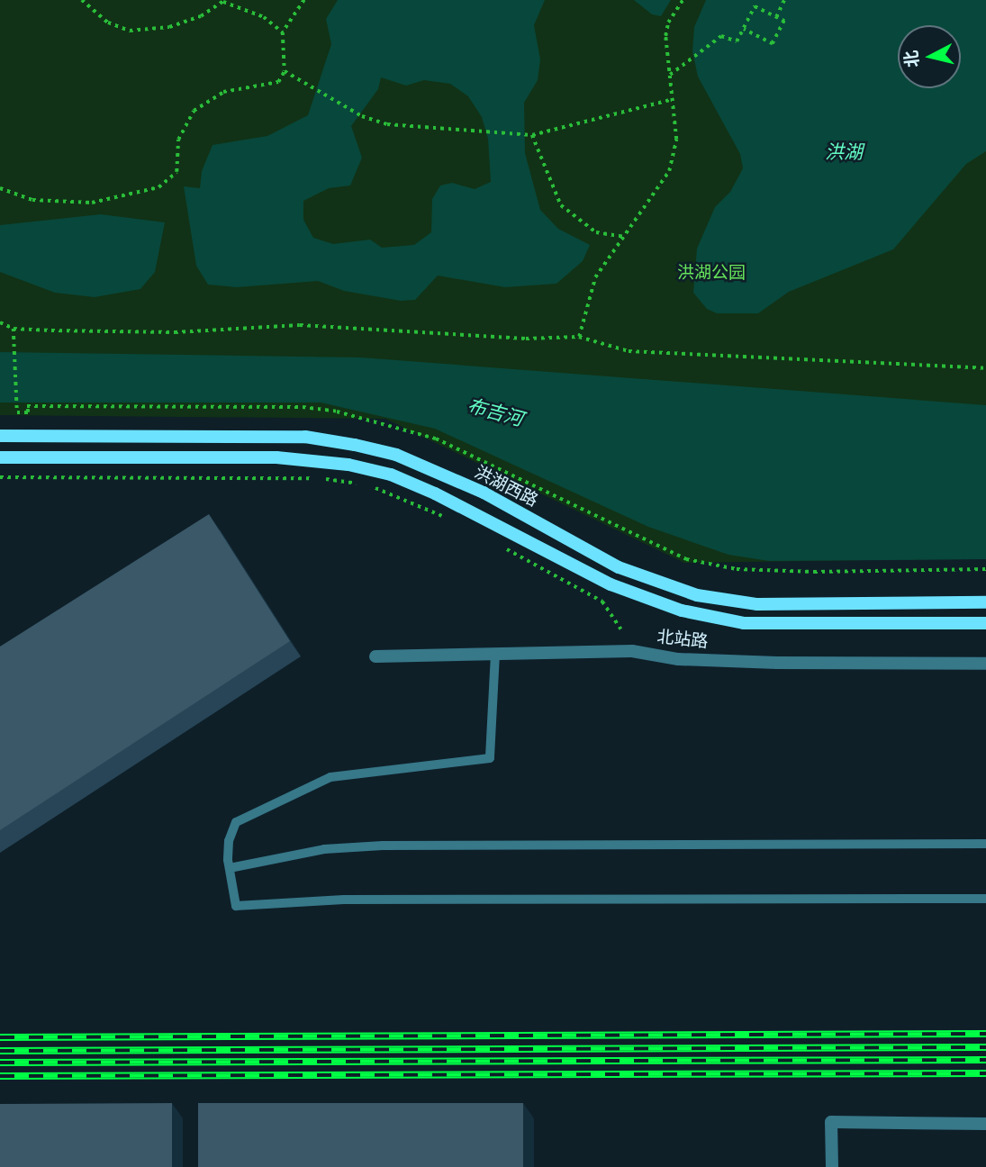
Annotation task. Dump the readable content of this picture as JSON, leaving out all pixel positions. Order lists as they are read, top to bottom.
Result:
{
  "streets": {
    "main road": ["洪湖西路"],
    "street": ["北站路"]
  },
  "water": ["洪湖", "布吉河"],
  "parks": ["洪湖公园"],
  "north": "left"
}
